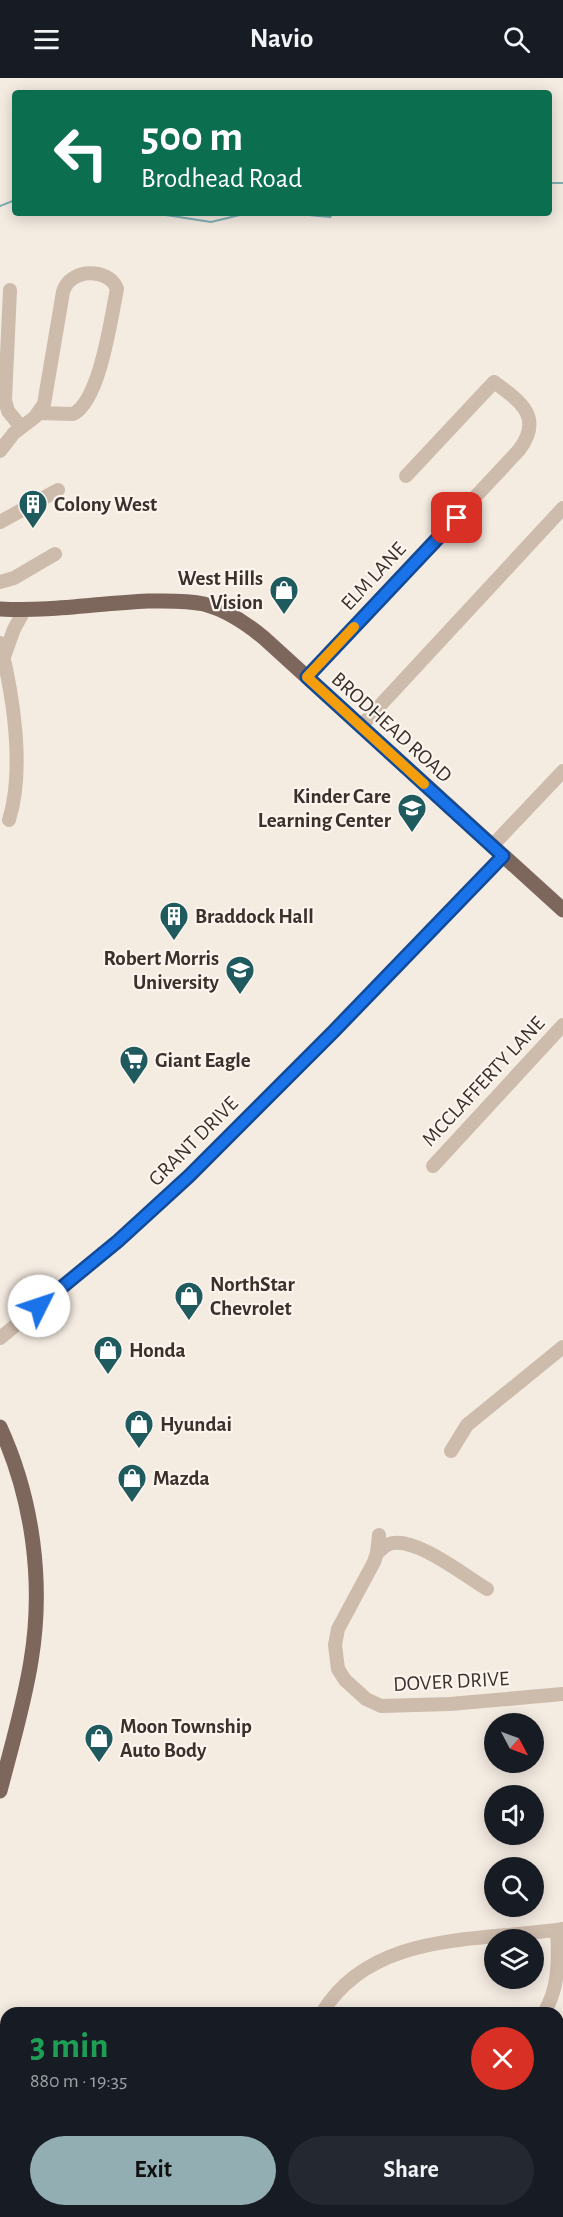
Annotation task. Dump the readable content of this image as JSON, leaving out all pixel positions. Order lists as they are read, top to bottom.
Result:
{
  "streets": {
    "main road": ["BRODHEAD ROAD"],
    "street": [
      "ELM LANE",
      "MCCLAFFERTY LANE",
      "GRANT DRIVE",
      "DOVER DRIVE"
    ]
  },
  "crossings": [
    ["ELM LANE", "BRODHEAD ROAD"],
    ["BRODHEAD ROAD", "GRANT DRIVE"]
  ],
  "places": {
    "building": ["Colony West", "Braddock Hall"],
    "shop": [
      "West Hills Vision",
      "NorthStar Chevrolet",
      "Honda",
      "Hyundai",
      "Mazda",
      "Moon Township Auto Body"
    ],
    "school or university": ["Kinder Care Learning Center", "Robert Morris University"],
    "supermarket": ["Giant Eagle"]
  },
  "north": "bottom right",
  "page": {
    "header": "Navio",
    "turn": ["500 m", "Brodhead Road"],
    "heading": ["3 min", "880 m · 19:35"],
    "buttons": ["Exit", "Share"]
  }
}
